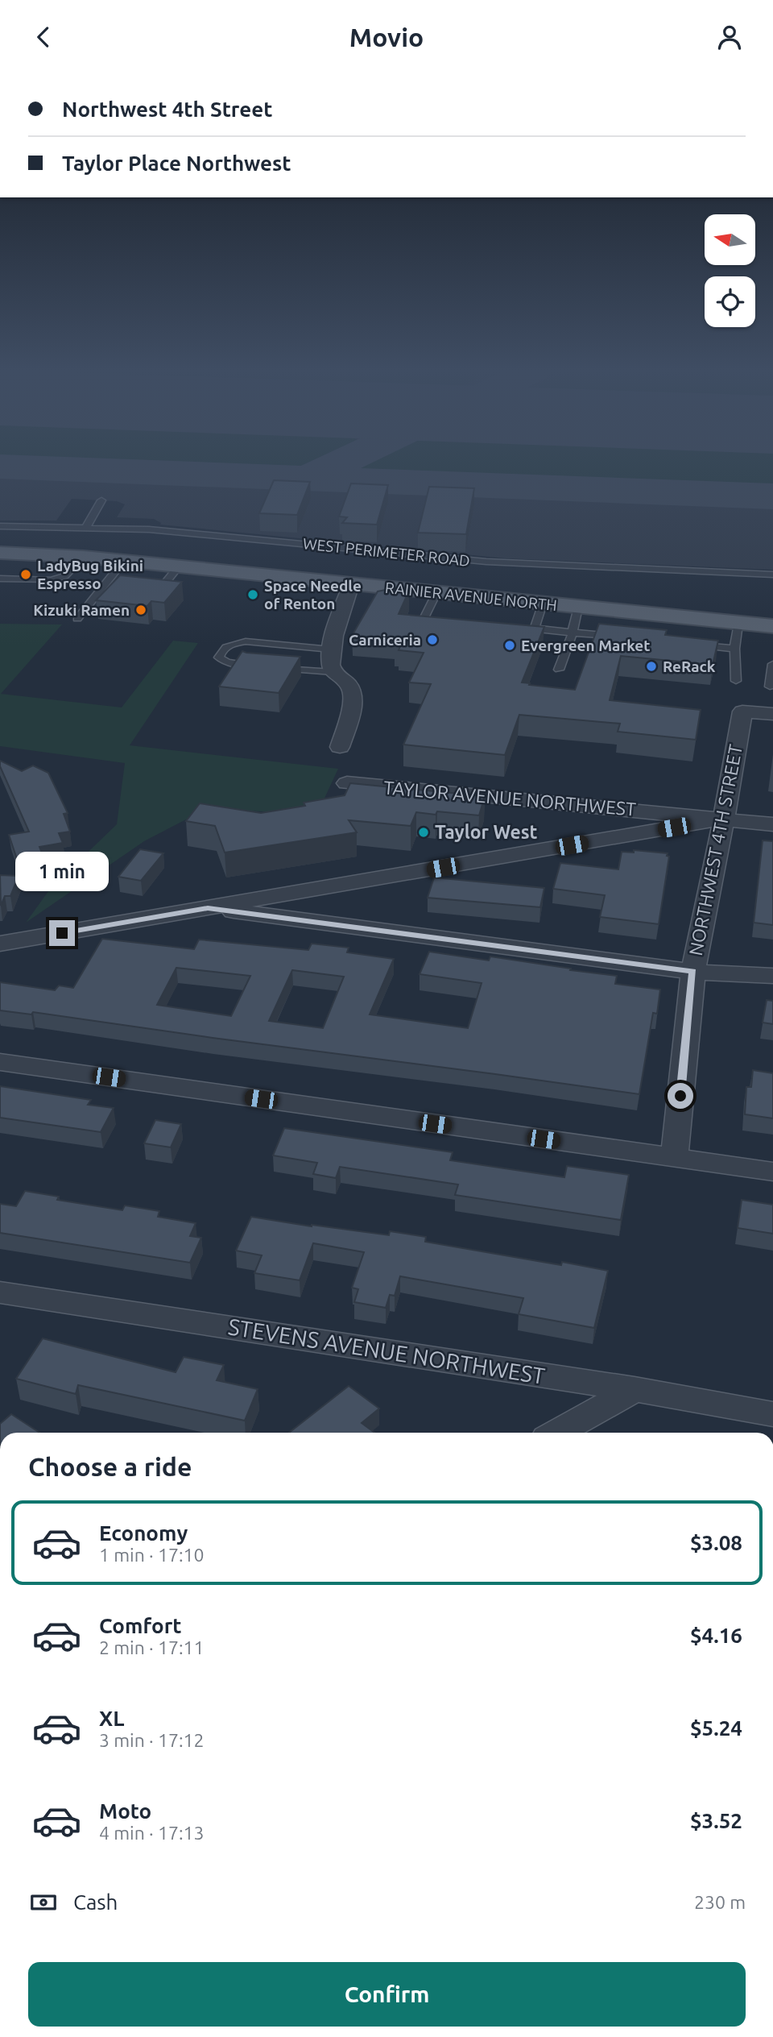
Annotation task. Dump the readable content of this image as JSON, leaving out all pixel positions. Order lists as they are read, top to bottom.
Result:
{
  "streets": {
    "main road": ["RAINIER AVENUE NORTH"],
    "street": ["TAYLOR AVENUE NORTHWEST", "NORTHWEST 4TH STREET", "STEVENS AVENUE NORTHWEST"],
    "lane": ["WEST PERIMETER ROAD"]
  },
  "crossings": [
    ["TAYLOR AVENUE NORTHWEST", "NORTHWEST 4TH STREET"]
  ],
  "places": [
    "LadyBug Bikini Espresso",
    "Space Needle of Renton",
    "Kizuki Ramen",
    "Carniceria",
    "Evergreen Market",
    "ReRack",
    "Taylor West"
  ],
  "north": "left",
  "page": {
    "header": "Movio",
    "banner": ["Northwest 4th Street", "Taylor Place Northwest"],
    "bubble": "1 min",
    "heading": "Choose a ride",
    "list": [
      {
        "name": "Economy",
        "note": "1 min · 17:10",
        "value": "$3.08"
      },
      {
        "name": "Comfort",
        "note": "2 min · 17:11",
        "value": "$4.16"
      },
      {
        "name": "XL",
        "note": "3 min · 17:12",
        "value": "$5.24"
      },
      {
        "name": "Moto",
        "note": "4 min · 17:13",
        "value": "$3.52"
      }
    ],
    "pay": ["Cash", "230 m"],
    "buttons": "Confirm"
  }
}
